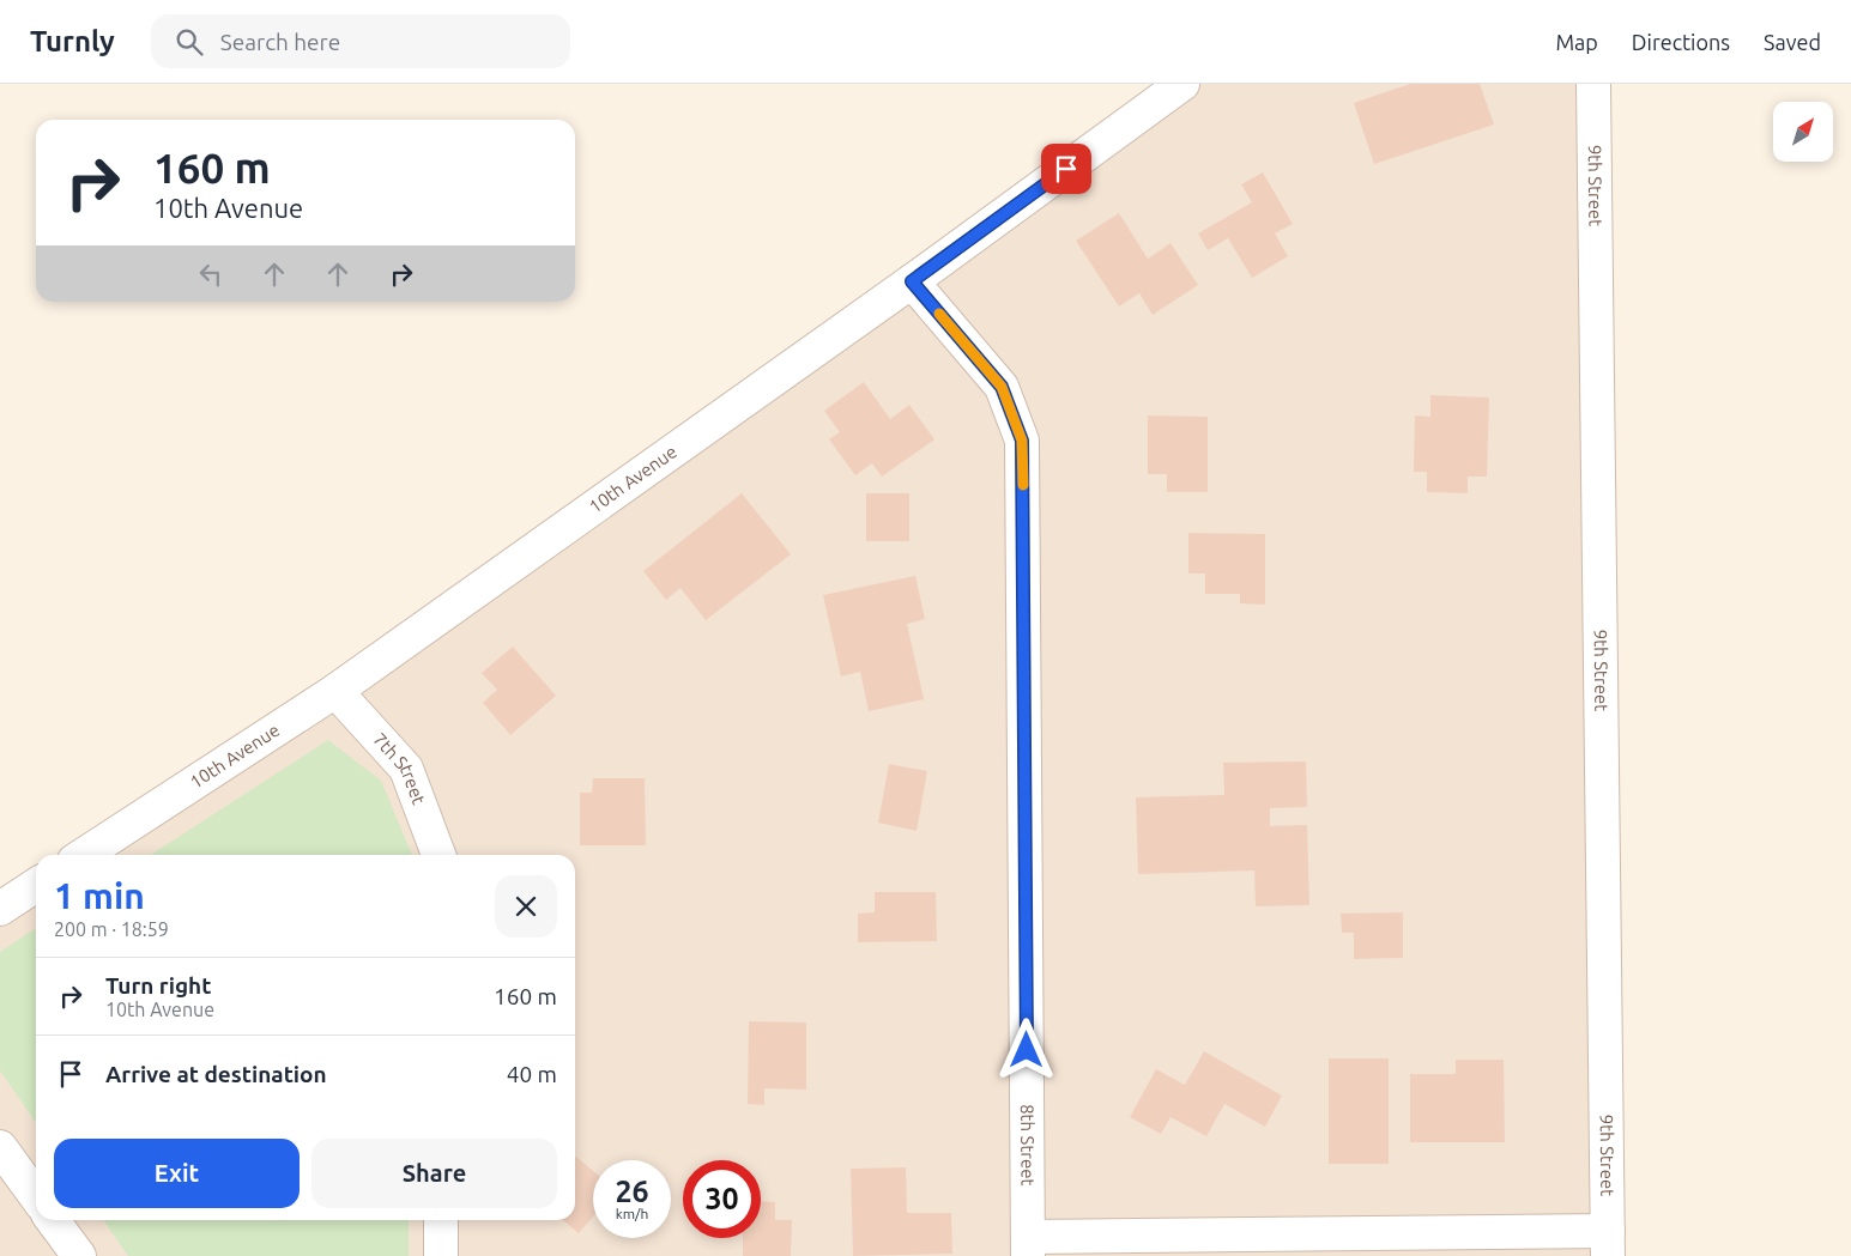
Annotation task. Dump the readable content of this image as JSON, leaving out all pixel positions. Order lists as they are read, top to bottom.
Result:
{
  "streets": {
    "street": [
      "9th Street",
      "10th Avenue",
      "7th Street",
      "8th Street"
    ]
  },
  "crossings": [
    ["10th Avenue", "7th Street"],
    ["10th Avenue", "8th Street"]
  ],
  "north": "top right",
  "page": {
    "header": "Turnly",
    "search": "Search here",
    "nav": ["Map", "Directions", "Saved"],
    "turn": ["160 m", "10th Avenue"],
    "heading": ["1 min", "200 m · 18:59"],
    "list": [
      {
        "name": "Turn right",
        "note": "10th Avenue",
        "value": "160 m"
      },
      {
        "name": "Arrive at destination",
        "value": "40 m"
      }
    ],
    "buttons": ["Exit", "Share"],
    "speed": "26 km/h",
    "limit": "30"
  }
}
